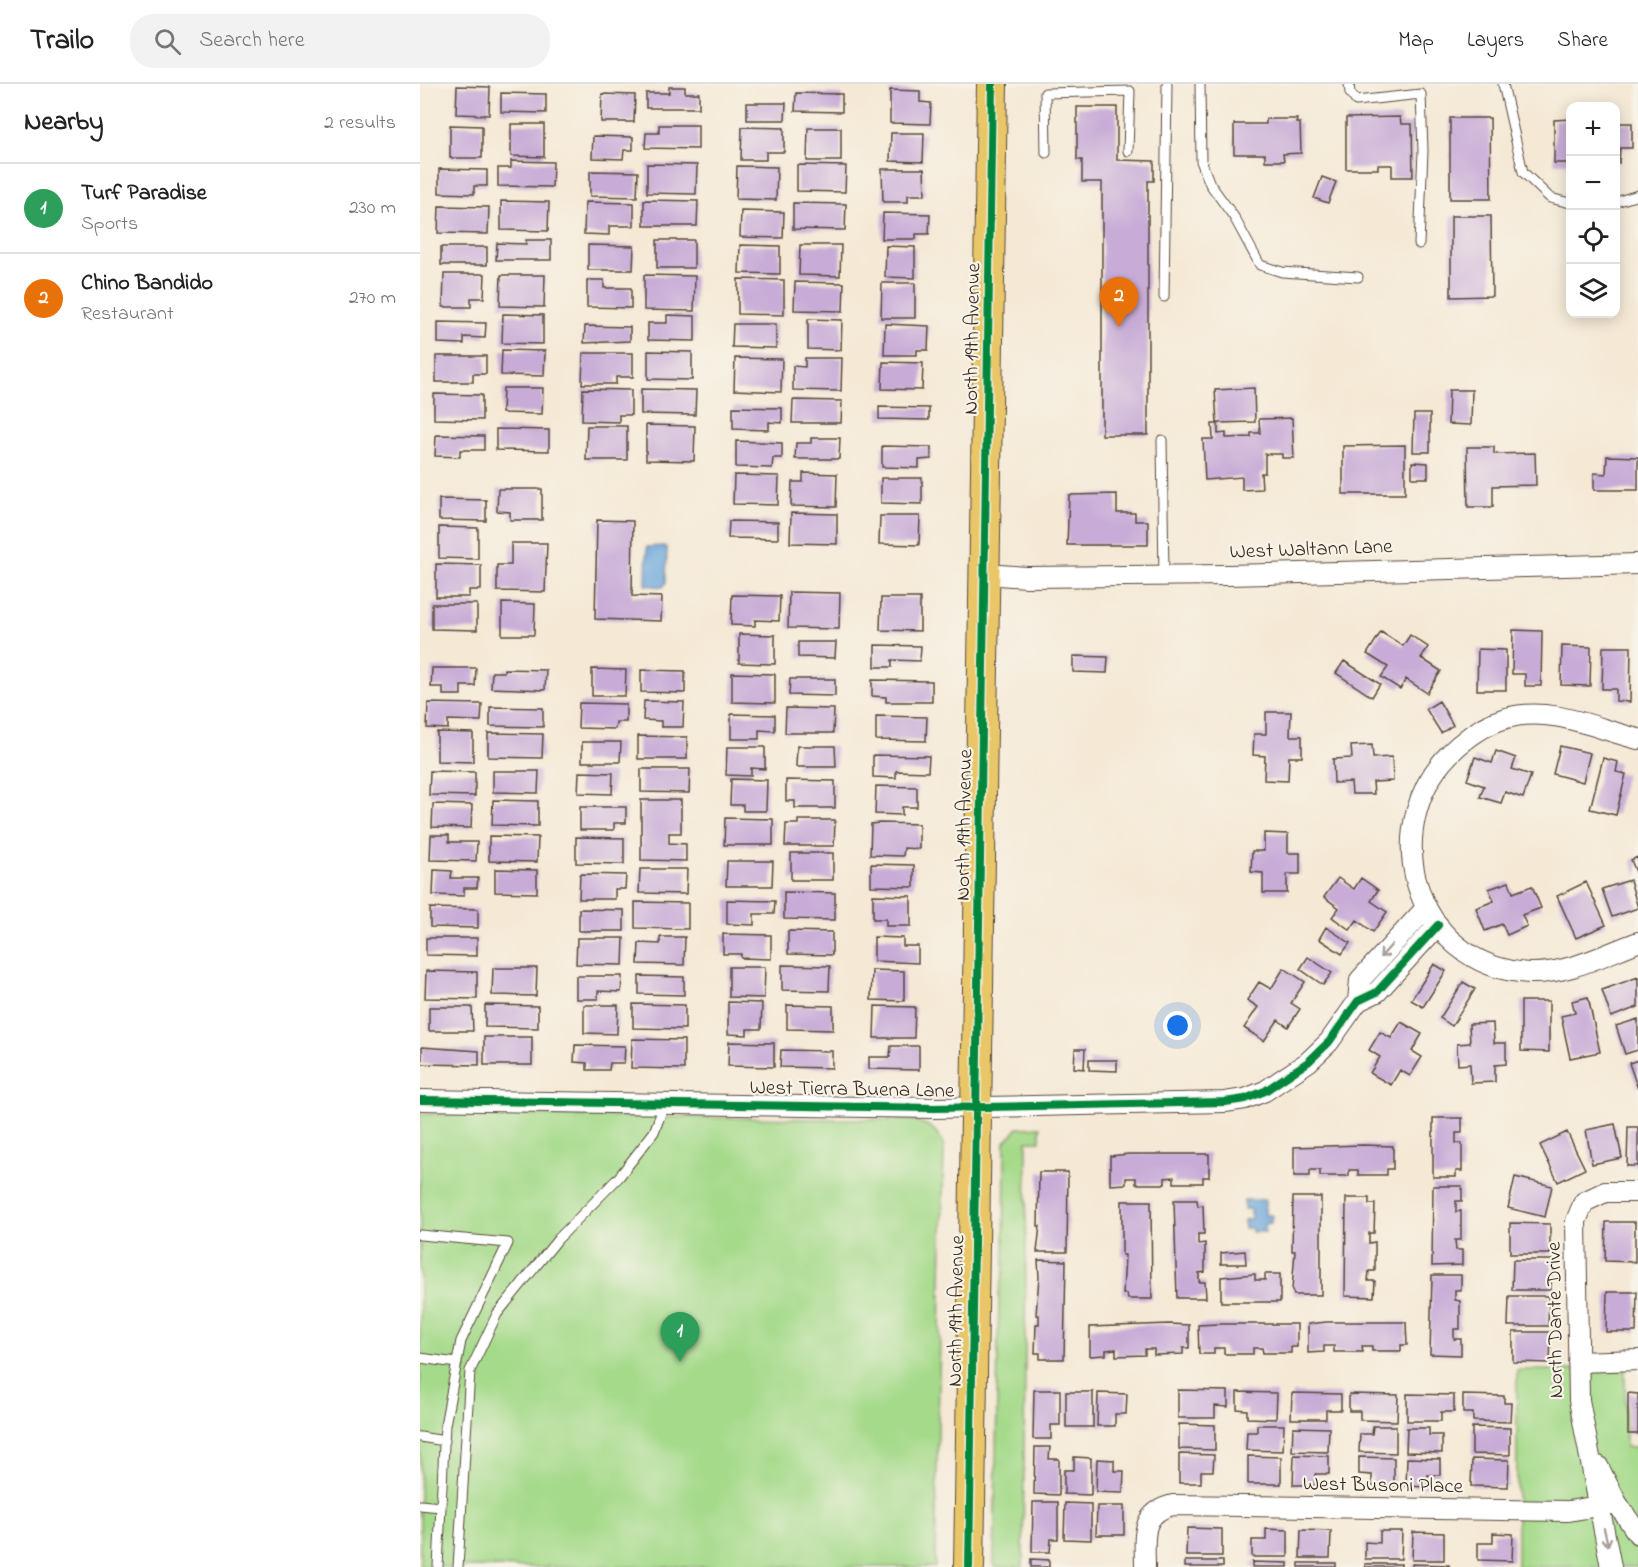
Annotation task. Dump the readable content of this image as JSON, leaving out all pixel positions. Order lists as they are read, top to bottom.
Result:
{
  "streets": {
    "main road": ["North 19th Avenue"],
    "street": [
      "West Waltann Lane",
      "West Tierra Buena Lane",
      "North Dante Drive",
      "West Busoni Place"
    ]
  },
  "crossings": [
    ["North 19th Avenue", "West Waltann Lane"],
    ["North 19th Avenue", "West Tierra Buena Lane"],
    ["North Dante Drive", "West Busoni Place"]
  ],
  "page": {
    "header": "Trailo",
    "search": "Search here",
    "nav": ["Map", "Layers", "Share"],
    "heading": ["Nearby", "2 results"],
    "map_buttons": ["+", "−"],
    "list": [
      {
        "mark": "1",
        "name": "Turf Paradise",
        "note": "Sports",
        "value": "230 m"
      },
      {
        "mark": "2",
        "name": "Chino Bandido",
        "note": "Restaurant",
        "value": "270 m"
      }
    ],
    "pins": ["2", "1"]
  }
}
